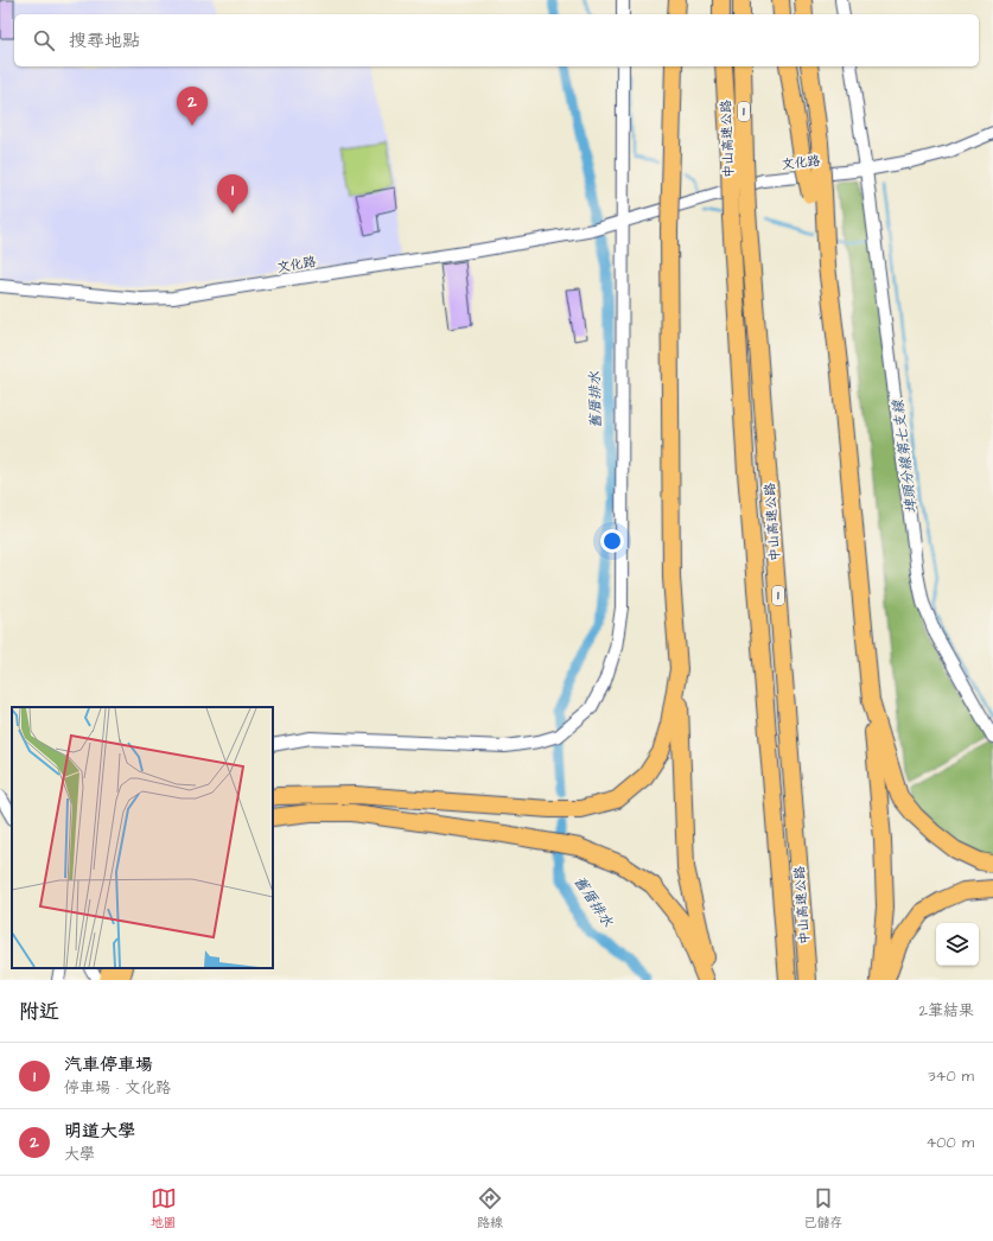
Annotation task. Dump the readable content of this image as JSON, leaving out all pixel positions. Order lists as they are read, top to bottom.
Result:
{
  "streets": {
    "highway": ["1", "中山高速公路"],
    "street": ["文化路"]
  },
  "water": ["舊厝排水", "埤頭分線第七支線"],
  "page": {
    "search": "搜尋地點",
    "pins": ["2", "1"],
    "heading": ["附近", "2筆結果"],
    "list": [
      {
        "mark": "1",
        "name": "汽車停車場",
        "note": "停車場 · 文化路",
        "value": "340 m"
      },
      {
        "mark": "2",
        "name": "明道大學",
        "note": "大學",
        "value": "400 m"
      }
    ],
    "nav": ["地圖", "路線", "已儲存"]
  }
}
